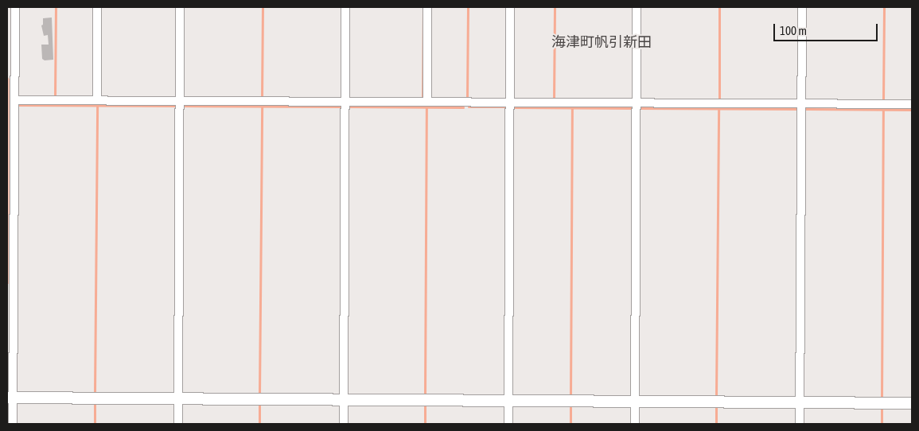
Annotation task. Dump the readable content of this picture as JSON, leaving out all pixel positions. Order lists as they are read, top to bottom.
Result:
{
  "districts": ["海津町帆引新田"],
  "scale_bar": "100 m"
}
